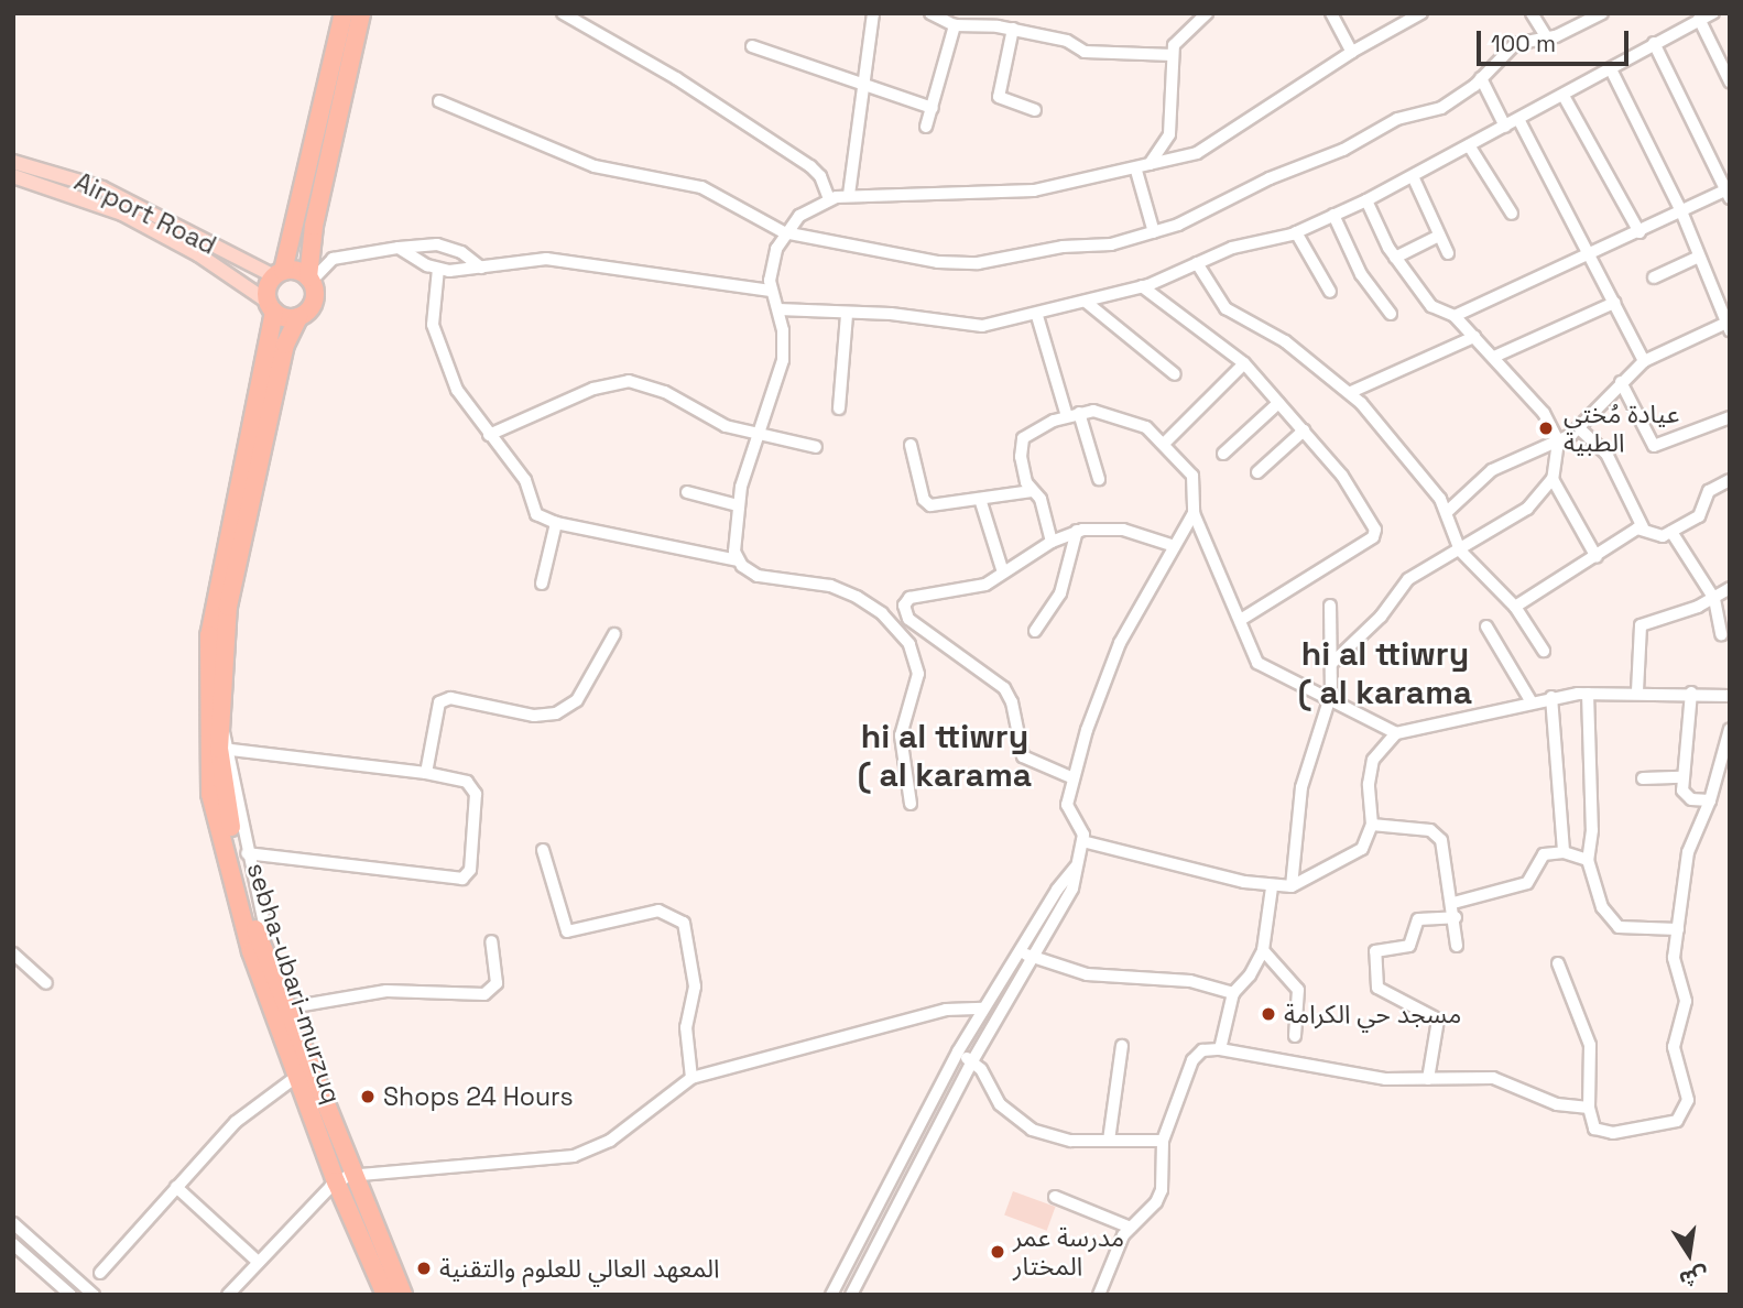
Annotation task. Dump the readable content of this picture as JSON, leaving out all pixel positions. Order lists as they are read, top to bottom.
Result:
{
  "streets": {
    "highway": ["sebha-ubari-murzuq"],
    "main road": ["Airport Road"]
  },
  "crossings": [
    ["Airport Road", "sebha-ubari-murzuq"]
  ],
  "districts": ["hi al ttiwry ( al karama", "hi al ttiwry ( al karama"],
  "places": [
    "عيادة مُختي الطبية",
    "مسجد حي الكرامة",
    "Shops 24 Hours",
    "مدرسة عمر المختار",
    "المعهد العالي للعلوم والتقنية"
  ],
  "scale_bar": "100 m",
  "north": "bottom"
}
